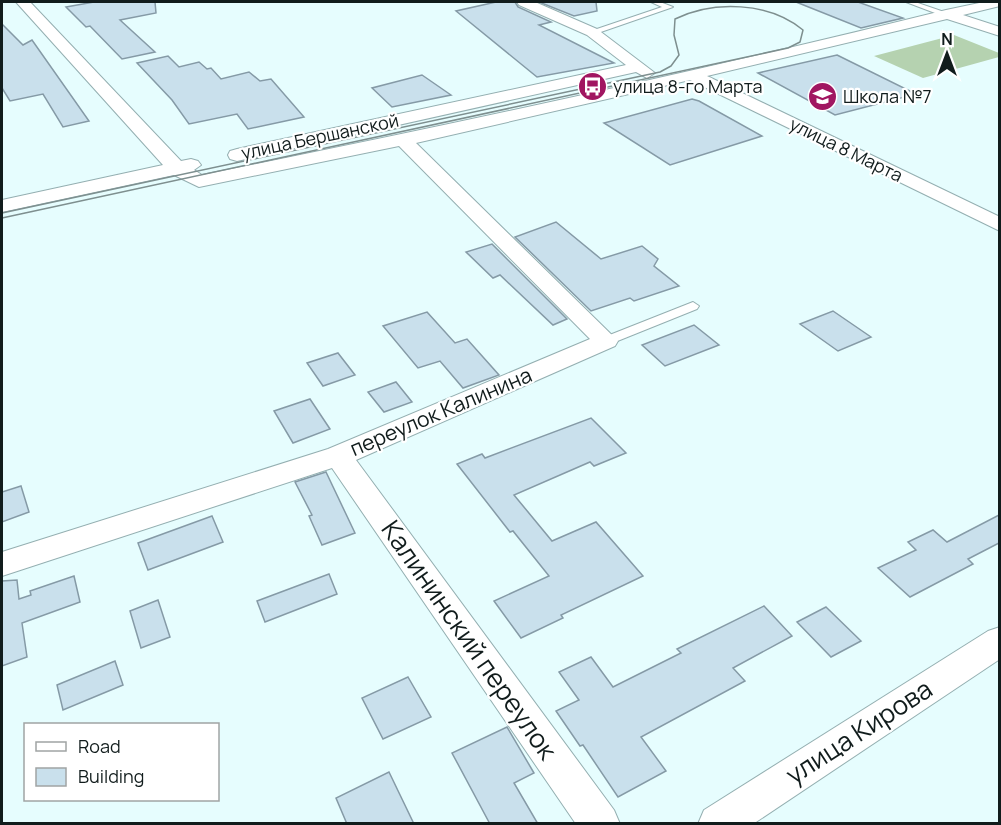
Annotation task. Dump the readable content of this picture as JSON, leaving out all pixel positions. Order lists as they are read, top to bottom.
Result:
{
  "streets": {
    "street": [
      "улица Бершанской",
      "улица 8 Марта",
      "переулок Калинина",
      "Калининский переулок",
      "улица Кирова"
    ]
  },
  "crossings": [
    ["переулок Калинина", "Калининский переулок"]
  ],
  "places": {
    "bus stop": ["улица 8-го Марта"],
    "school or university": ["Школа №7"]
  },
  "legend": ["Road", "Building"],
  "north": "top"
}
